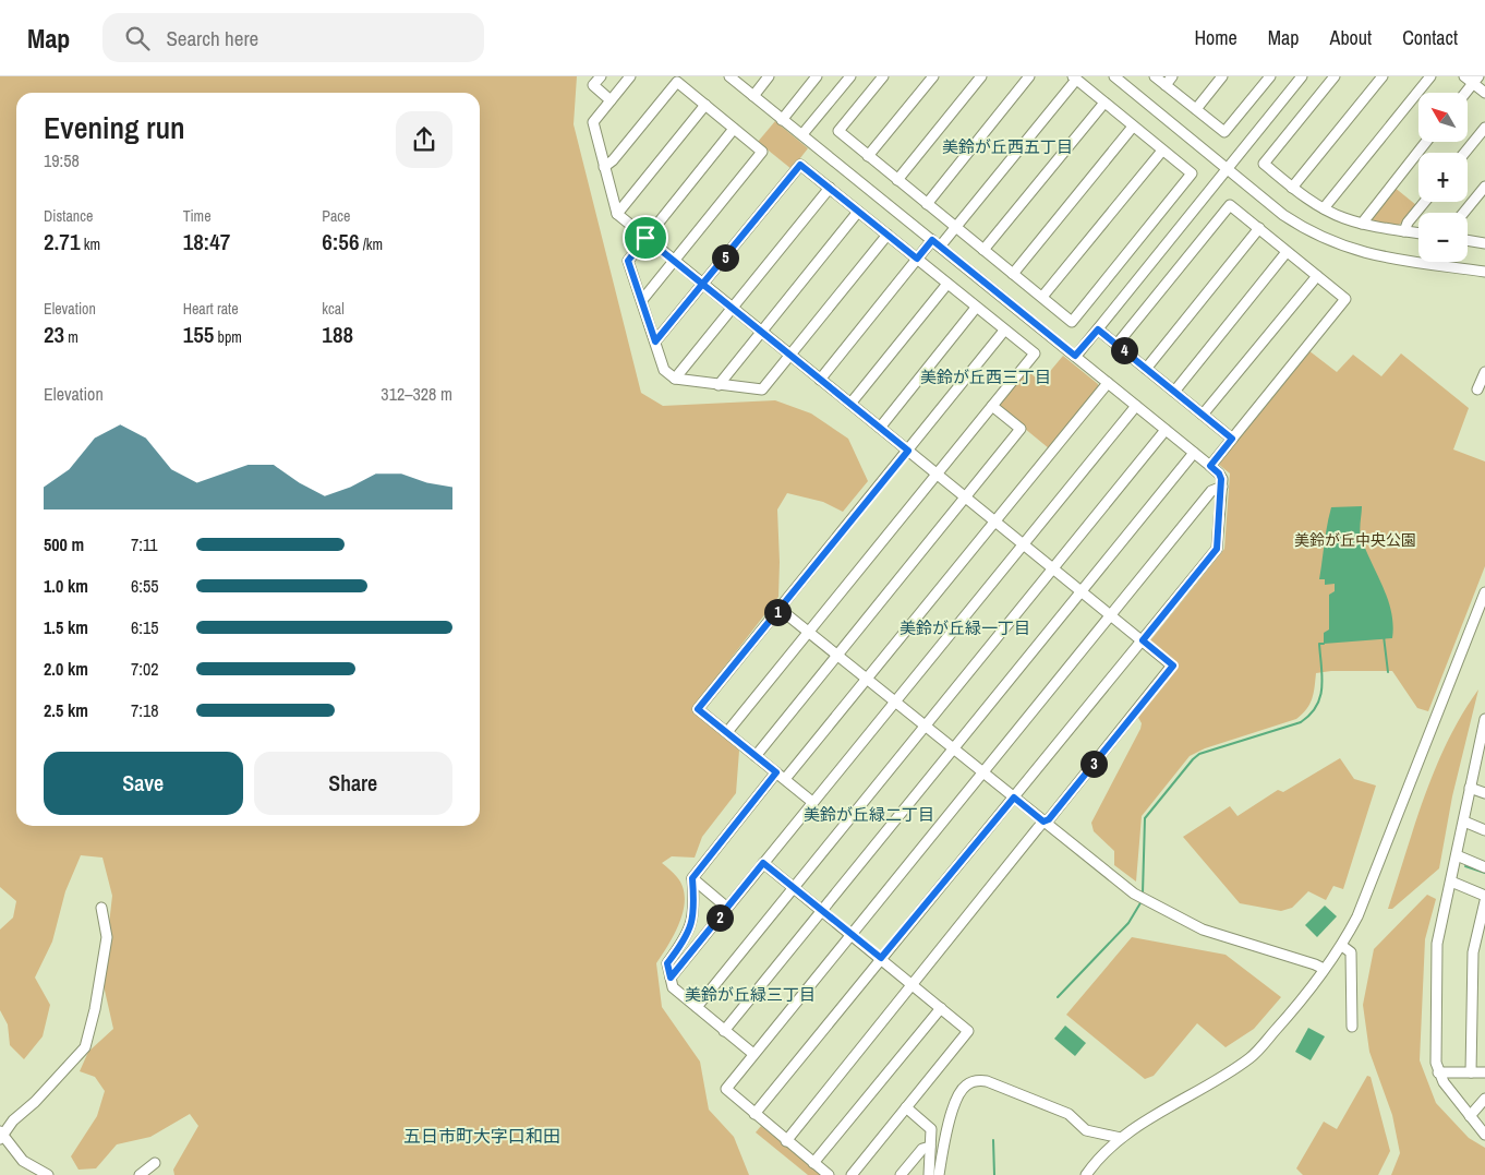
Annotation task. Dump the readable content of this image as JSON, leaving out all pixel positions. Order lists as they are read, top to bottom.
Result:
{
  "districts": [
    "美鈴が丘西五丁目",
    "美鈴が丘西三丁目",
    "美鈴が丘緑一丁目",
    "美鈴が丘緑二丁目",
    "美鈴が丘緑三丁目",
    "五日市町大字口和田"
  ],
  "parks": ["美鈴が丘中央公園"],
  "north": "top left",
  "page": {
    "header": "Map",
    "search": "Search here",
    "nav": [
      "Home",
      "Map",
      "About",
      "Contact"
    ],
    "map_buttons": ["+", "−"],
    "heading": ["Evening run", "19:58"],
    "stats": [
      ["Distance", "2.71 km"],
      ["Time", "18:47"],
      ["Pace", "6:56 /km"],
      ["Elevation", "23 m"],
      ["Heart rate", "155 bpm"],
      ["kcal", "188"]
    ],
    "pins": [
      "5",
      "4",
      "1",
      "3",
      "2"
    ],
    "chart": ["Elevation", "312–328 m"],
    "list": [
      {
        "name": "500 m",
        "note": "7:11"
      },
      {
        "name": "1.0 km",
        "note": "6:55"
      },
      {
        "name": "1.5 km",
        "note": "6:15"
      },
      {
        "name": "2.0 km",
        "note": "7:02"
      },
      {
        "name": "2.5 km",
        "note": "7:18"
      }
    ],
    "buttons": ["Save", "Share"]
  }
}
